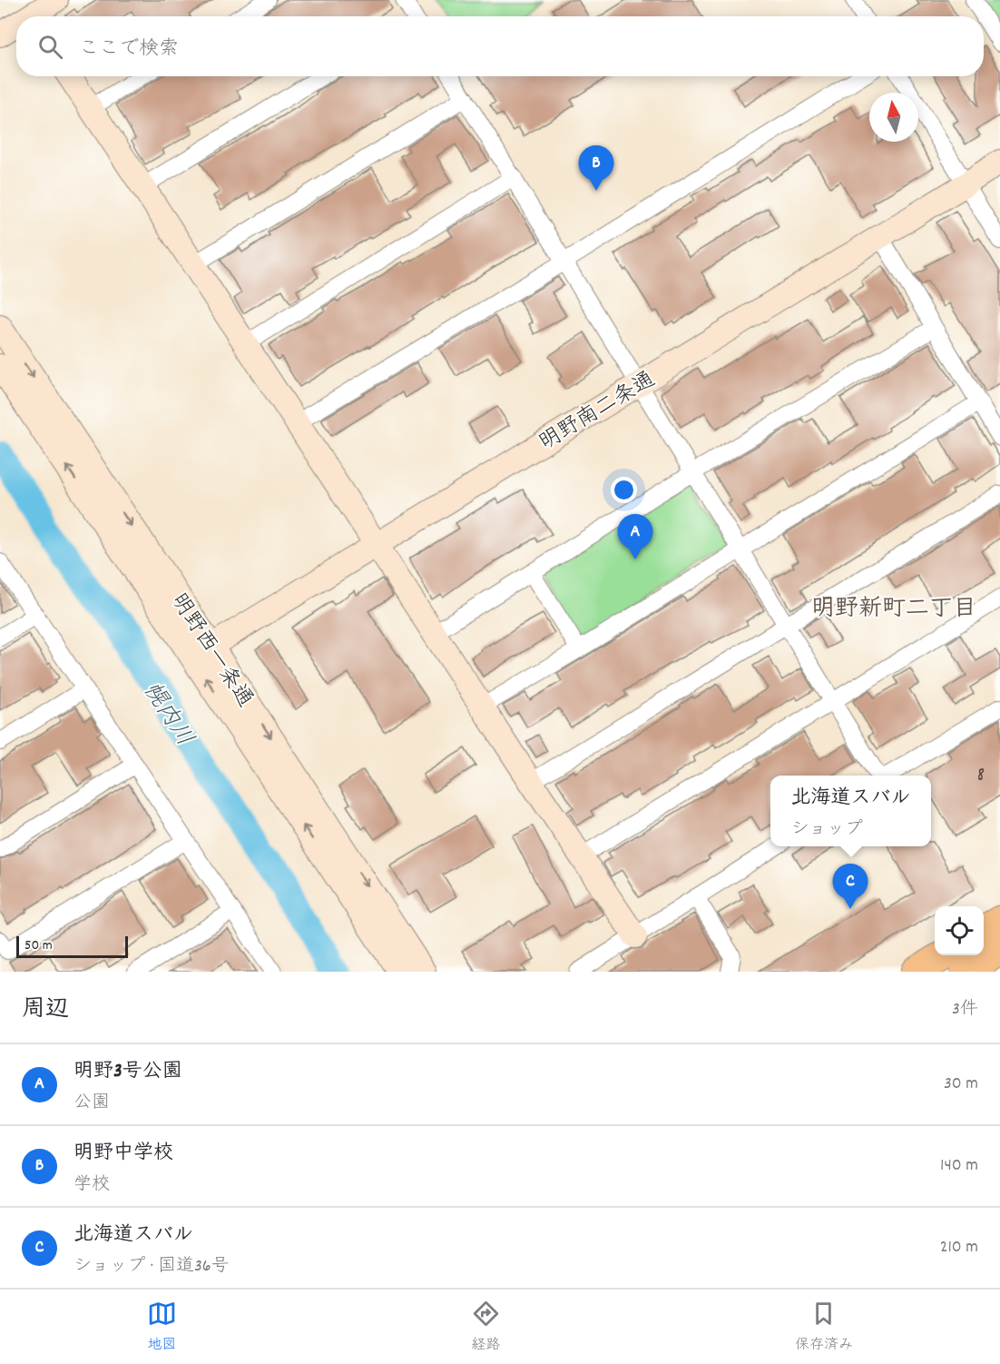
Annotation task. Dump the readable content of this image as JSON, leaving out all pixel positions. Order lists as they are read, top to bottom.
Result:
{
  "streets": {
    "street": ["明野南二条通", "明野西一条通"]
  },
  "crossings": [
    ["明野南二条通", "明野西一条通"]
  ],
  "districts": ["明野新町二丁目"],
  "water": ["幌内川"],
  "house_numbers": ["8"],
  "scale_bar": "50 m",
  "north": "top",
  "page": {
    "search": "ここで検索",
    "pins": ["B", "A", "C"],
    "popup": ["北海道スバル", "ショップ"],
    "scale": "50 m",
    "heading": ["周辺", "3件"],
    "list": [
      {
        "mark": "A",
        "name": "明野3号公園",
        "note": "公園",
        "value": "30 m"
      },
      {
        "mark": "B",
        "name": "明野中学校",
        "note": "学校",
        "value": "140 m"
      },
      {
        "mark": "C",
        "name": "北海道スバル",
        "note": "ショップ · 国道36号",
        "value": "210 m"
      }
    ],
    "nav": ["地図", "経路", "保存済み"]
  }
}
